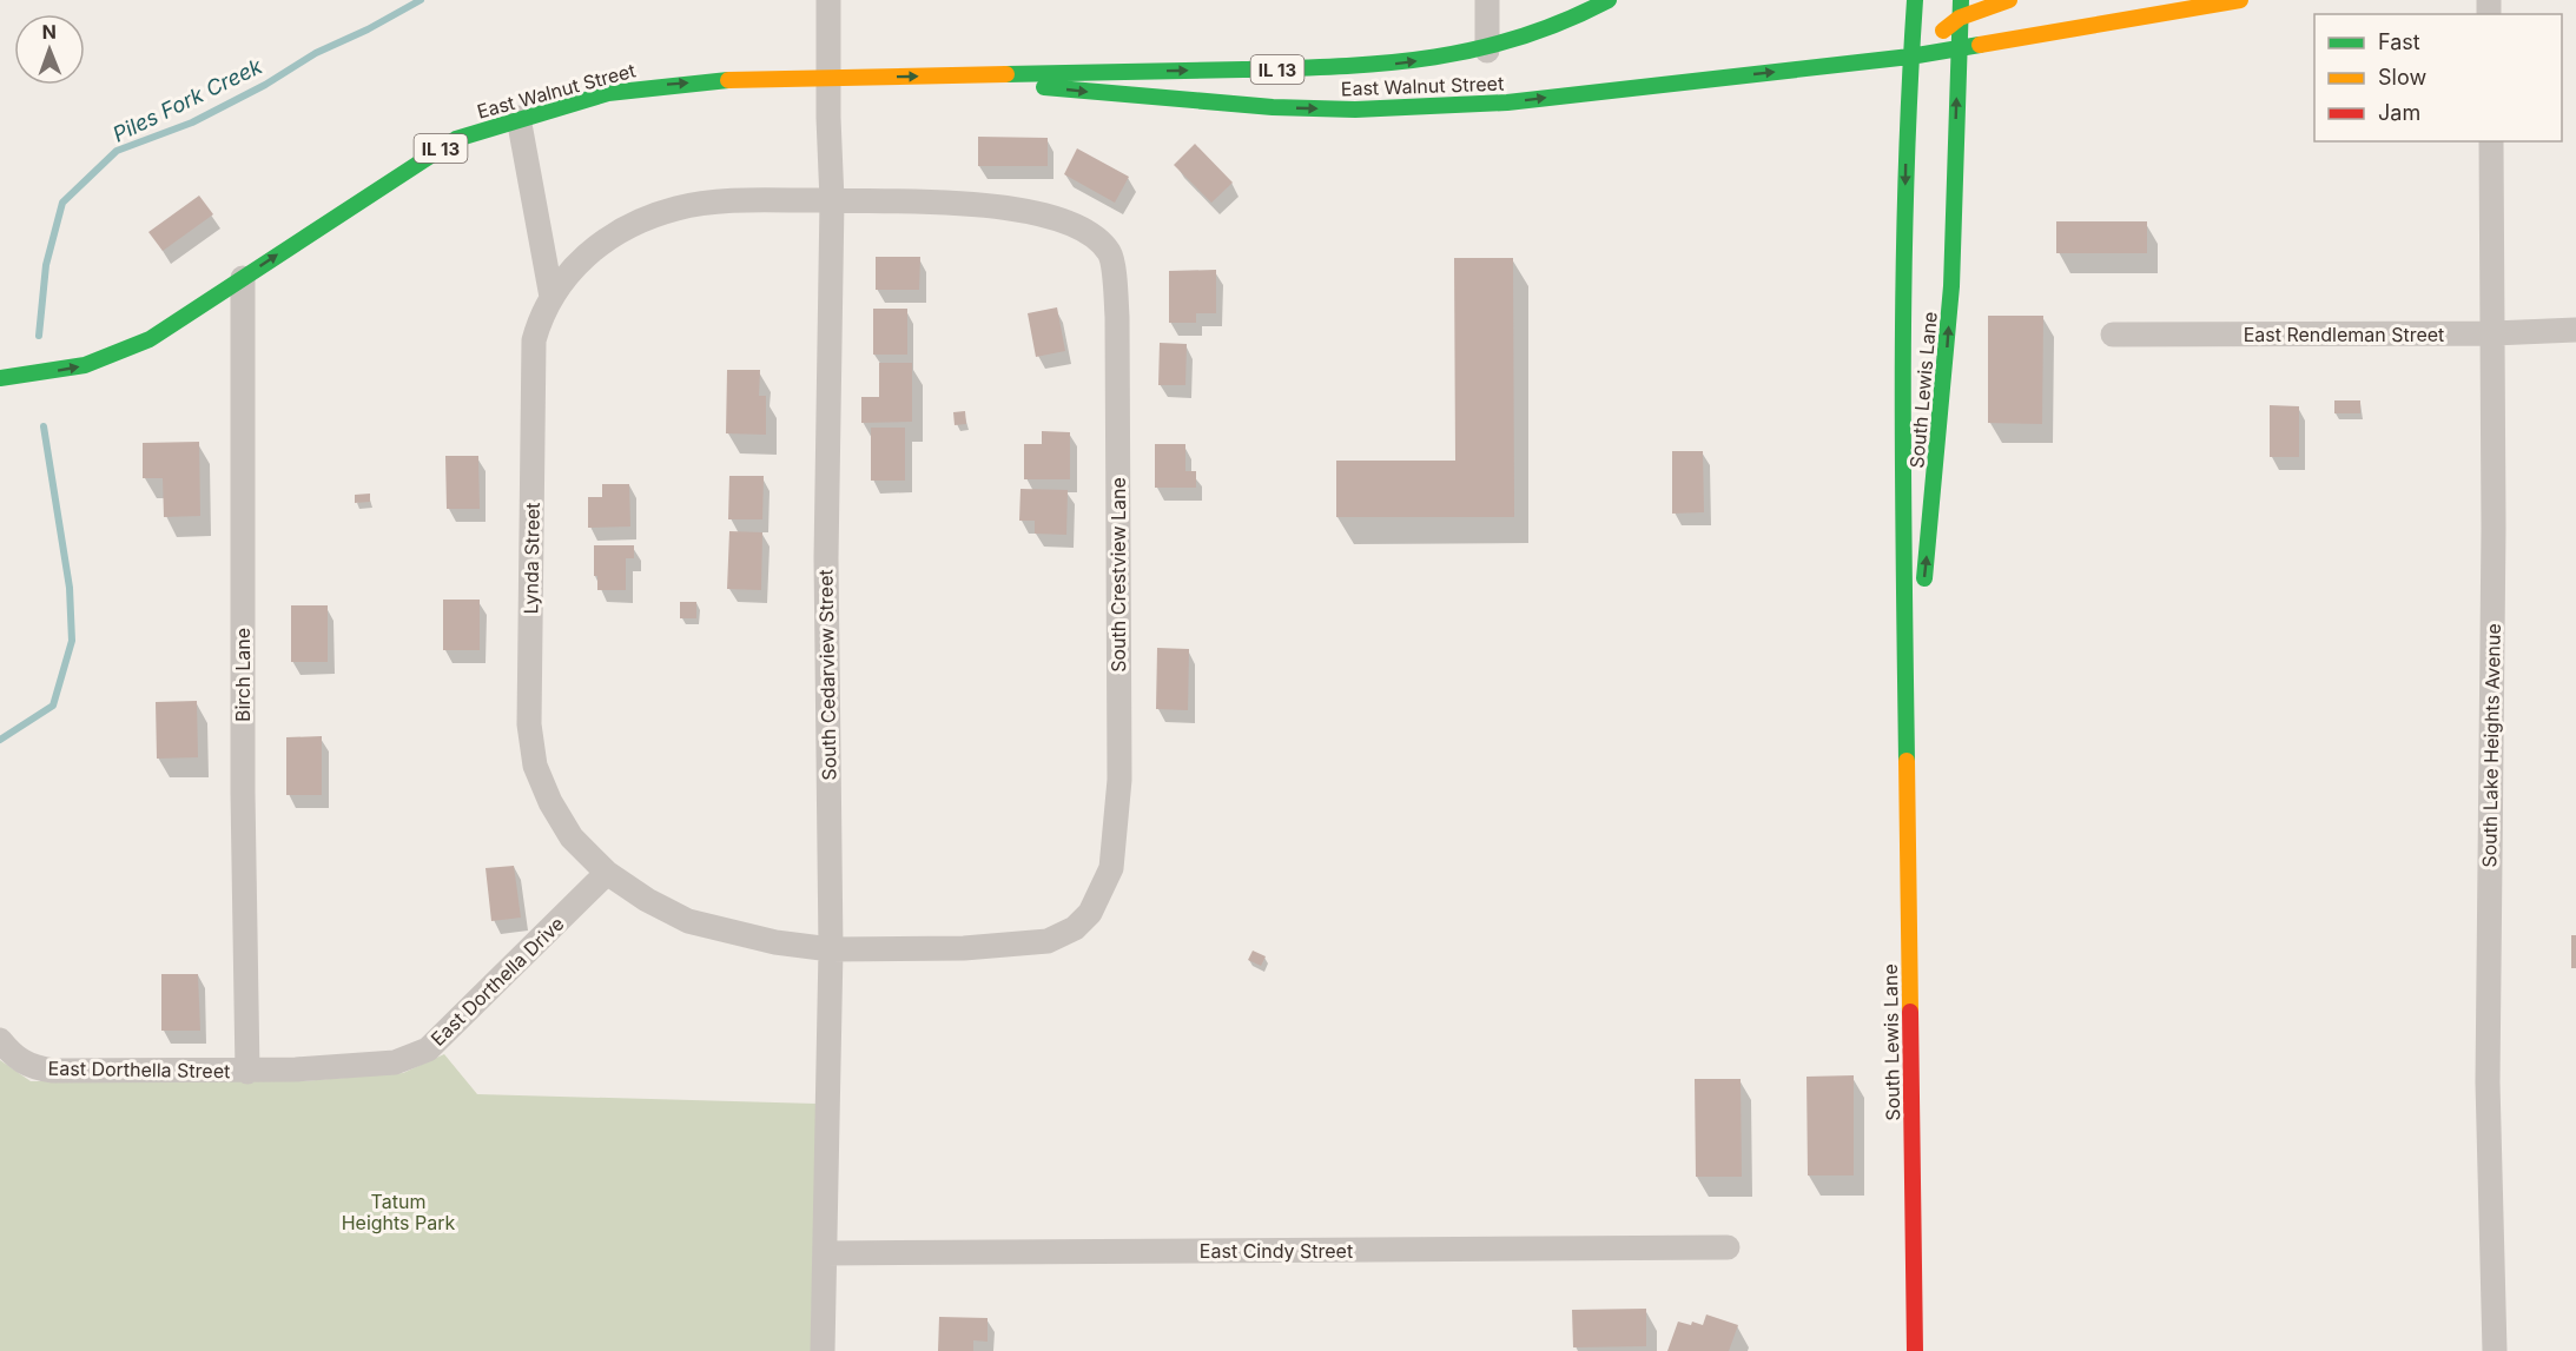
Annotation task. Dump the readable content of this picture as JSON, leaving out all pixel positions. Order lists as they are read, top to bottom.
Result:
{
  "streets": {
    "main road": ["IL 13", "East Walnut Street", "South Lewis Lane"],
    "street": [
      "East Rendleman Street",
      "Lynda Street",
      "South Crestview Lane",
      "Birch Lane",
      "South Cedarview Street",
      "South Lake Heights Avenue",
      "East Dorthella Drive",
      "East Dorthella Street",
      "East Cindy Street"
    ]
  },
  "crossings": [
    ["East Walnut Street", "South Lewis Lane"],
    ["East Walnut Street", "Birch Lane"],
    ["East Walnut Street", "South Cedarview Street"],
    ["East Rendleman Street", "South Lake Heights Avenue"],
    ["Lynda Street", "South Crestview Lane"],
    ["Lynda Street", "South Cedarview Street"],
    ["Lynda Street", "East Dorthella Drive"],
    ["South Crestview Lane", "South Cedarview Street"],
    ["Birch Lane", "East Dorthella Drive"],
    ["Birch Lane", "East Dorthella Street"],
    ["South Cedarview Street", "East Cindy Street"],
    ["East Dorthella Drive", "East Dorthella Street"]
  ],
  "one_way": ["East Walnut Street"],
  "water": ["Piles Fork Creek"],
  "parks": ["Tatum Heights Park"],
  "legend": ["Fast", "Slow", "Jam"],
  "north": "top"
}
